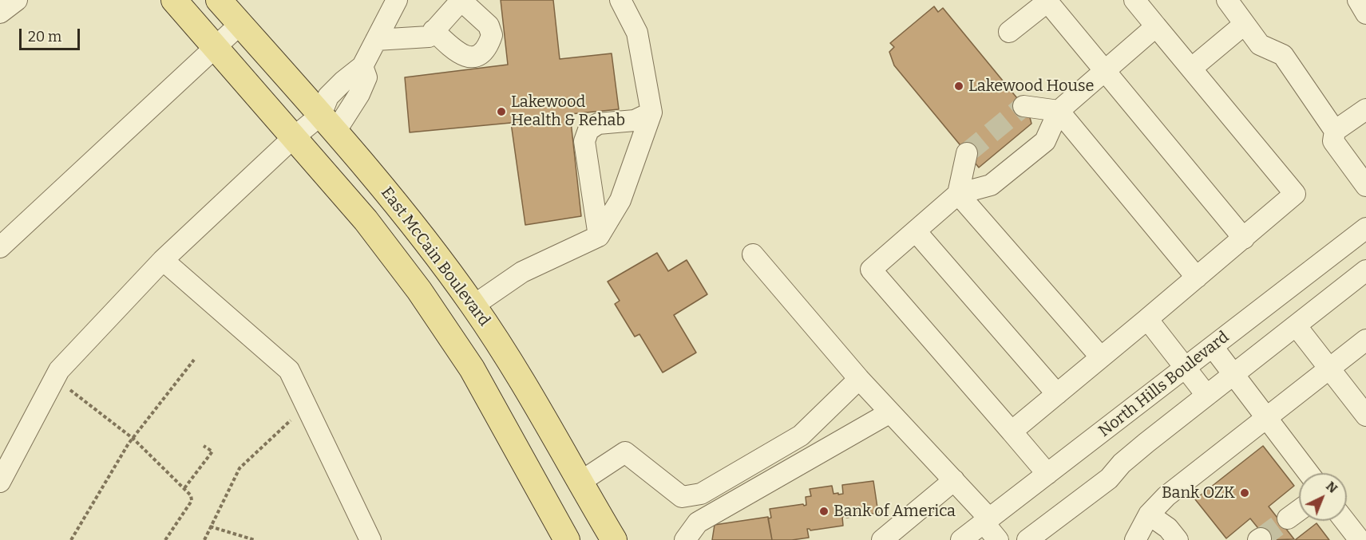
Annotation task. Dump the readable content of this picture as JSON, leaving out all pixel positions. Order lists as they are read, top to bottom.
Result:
{
  "streets": {
    "main road": ["East McCain Boulevard"],
    "street": ["North Hills Boulevard"]
  },
  "places": [
    "Lakewood House",
    "Lakewood Health & Rehab",
    "Bank OZK",
    "Bank of America"
  ],
  "scale_bar": "20 m",
  "north": "top right"
}
